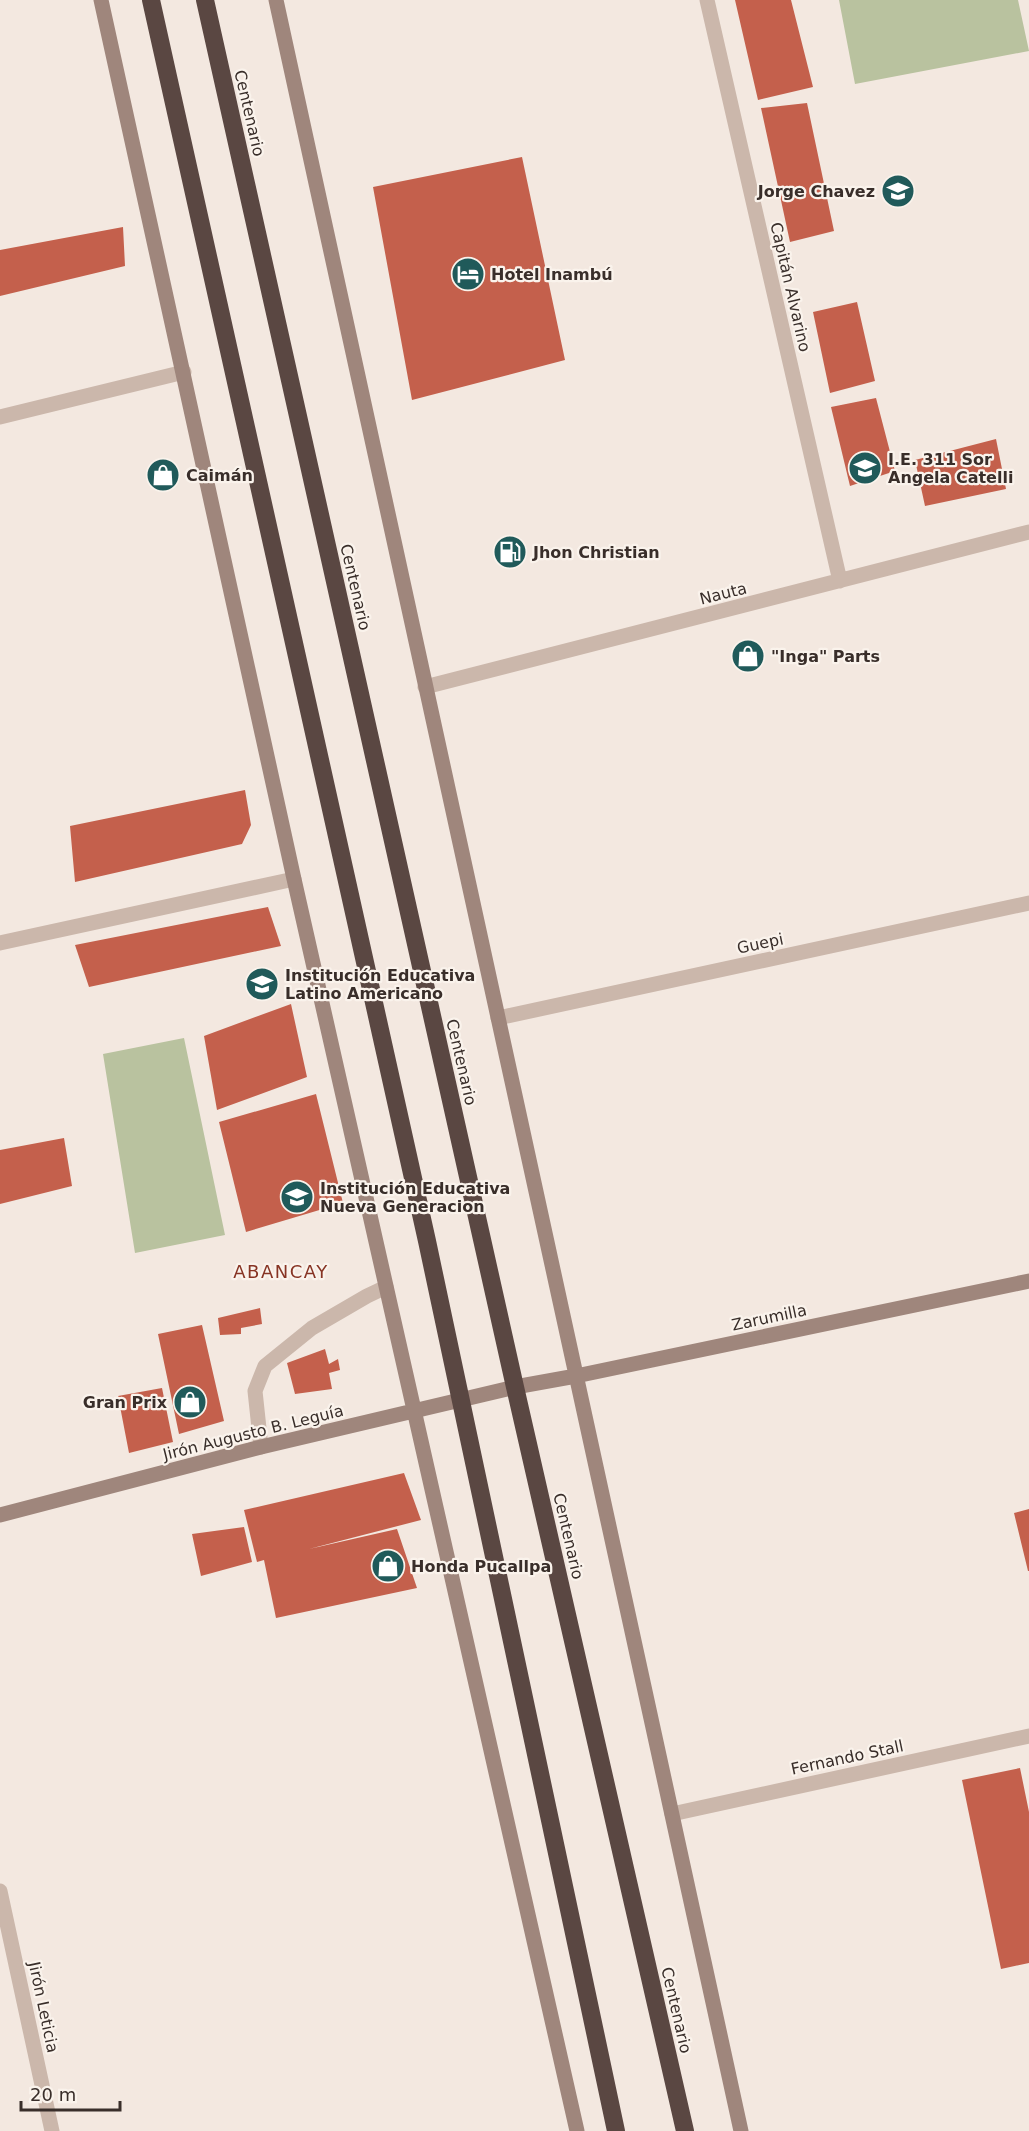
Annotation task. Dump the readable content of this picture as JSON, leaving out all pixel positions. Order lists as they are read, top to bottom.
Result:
{
  "streets": {
    "highway": ["Centenario"],
    "street": [
      "Capitán Alvarino",
      "Nauta",
      "Guepi",
      "Zarumilla",
      "Jirón Augusto B. Leguía",
      "Fernando Stall",
      "Jirón Leticia"
    ]
  },
  "crossings": [
    ["Centenario", "Zarumilla"],
    ["Centenario", "Jirón Augusto B. Leguía"],
    ["Capitán Alvarino", "Nauta"],
    ["Zarumilla", "Jirón Augusto B. Leguía"]
  ],
  "districts": ["ABANCAY"],
  "places": {
    "school or university": [
      "Jorge Chavez",
      "I.E. 311 Sor Angela Catelli",
      "Institución Educativa Latino Americano",
      "Institución Educativa Nueva Generacion"
    ],
    "hotel": ["Hotel Inambú"],
    "shop": [
      "Caimán",
      "\"Inga\" Parts",
      "Gran Prix",
      "Honda Pucallpa"
    ],
    "fuel station": ["Jhon Christian"]
  },
  "scale_bar": "20 m"
}
